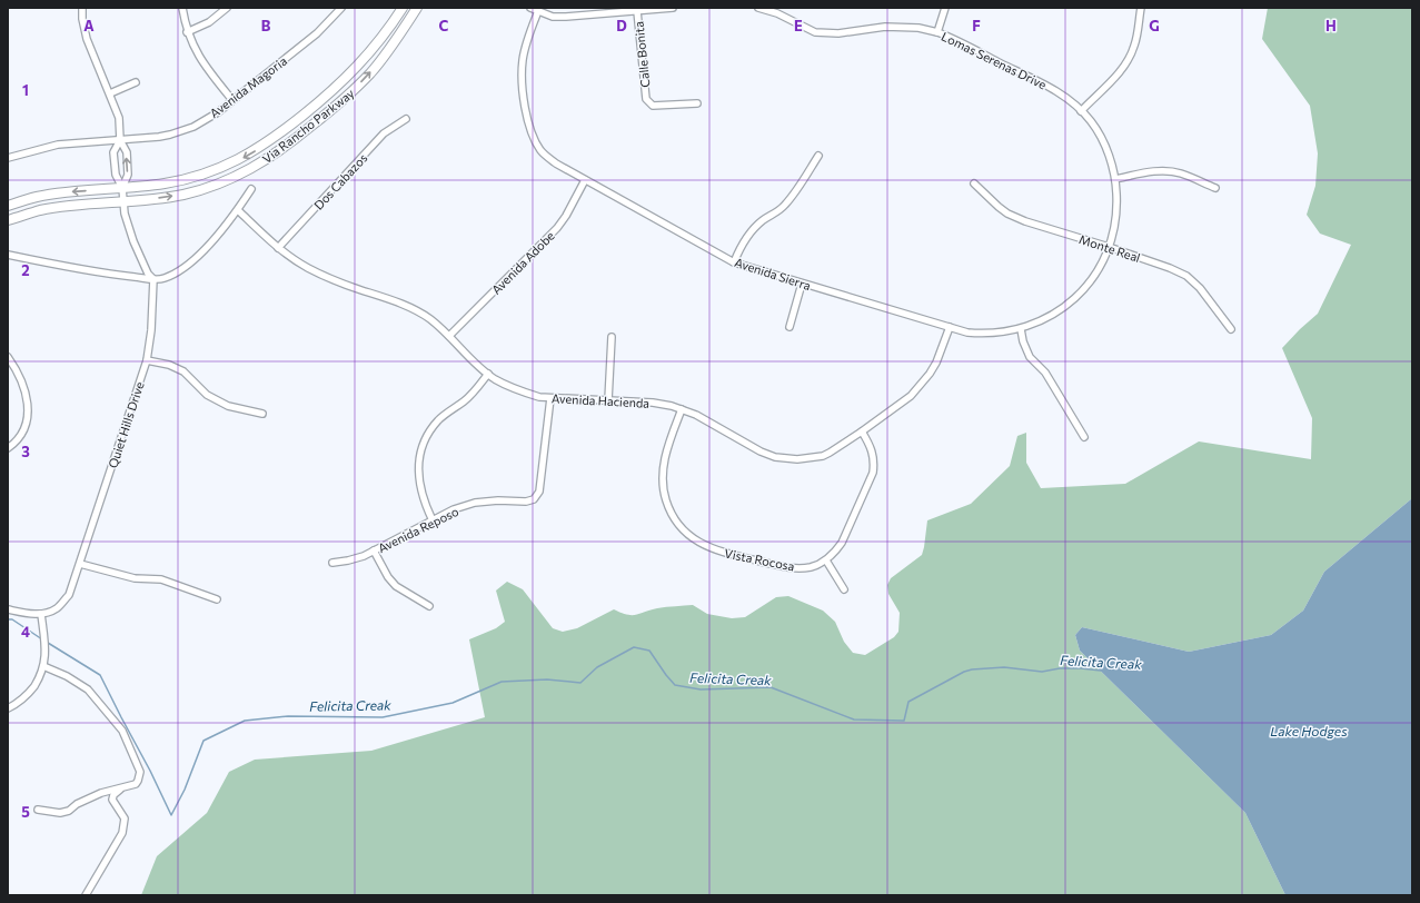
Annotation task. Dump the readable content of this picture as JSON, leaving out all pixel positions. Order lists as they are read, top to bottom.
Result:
{
  "streets": {
    "main road": ["Via Rancho Parkway"],
    "street": [
      "Calle Bonita",
      "Lomas Serenas Drive",
      "Avenida Magoria",
      "Dos Cabazos",
      "Monte Real",
      "Avenida Adobe",
      "Avenida Sierra",
      "Avenida Hacienda",
      "Quiet Hills Drive",
      "Avenida Reposo",
      "Vista Rocosa"
    ]
  },
  "crossings": [
    ["Lomas Serenas Drive", "Monte Real"],
    ["Lomas Serenas Drive", "Avenida Sierra"],
    ["Dos Cabazos", "Avenida Hacienda"],
    ["Monte Real", "Avenida Sierra"],
    ["Avenida Adobe", "Avenida Sierra"],
    ["Avenida Adobe", "Avenida Hacienda"],
    ["Avenida Sierra", "Avenida Hacienda"],
    ["Avenida Hacienda", "Avenida Reposo"],
    ["Avenida Hacienda", "Vista Rocosa"]
  ],
  "water": ["Felicita Creak", "Lake Hodges"],
  "grid": {
    "columns": [
      "A",
      "B",
      "C",
      "D",
      "E",
      "F",
      "G",
      "H"
    ],
    "rows": [
      "1",
      "2",
      "3",
      "4",
      "5"
    ]
  }
}
